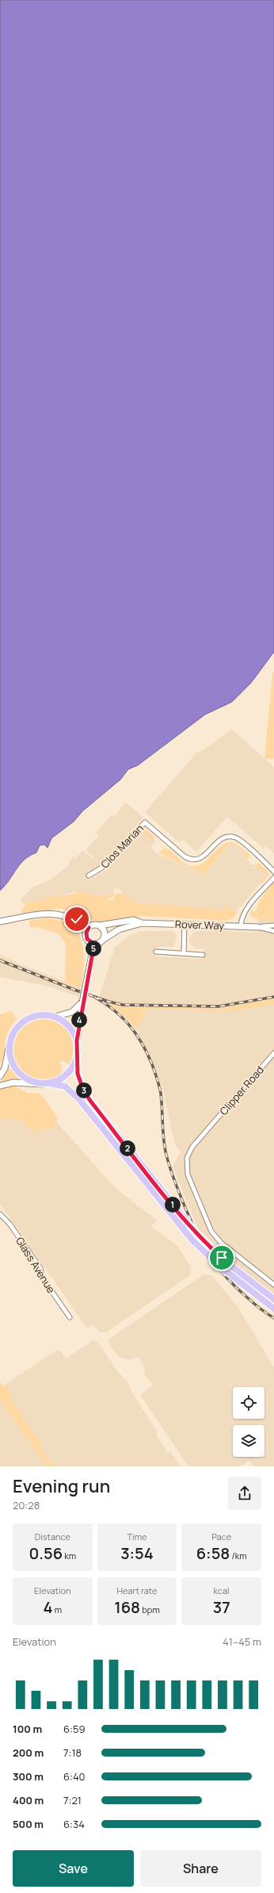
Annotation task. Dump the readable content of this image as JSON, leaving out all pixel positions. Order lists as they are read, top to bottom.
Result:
{
  "streets": {
    "street": [
      "Clos Marian",
      "Rover Way",
      "Clipper Road",
      "Glass Avenue"
    ]
  },
  "page": {
    "pins": [
      "5",
      "4",
      "3",
      "2",
      "1"
    ],
    "heading": ["Evening run", "20:28"],
    "stats": [
      ["Distance", "0.56 km"],
      ["Time", "3:54"],
      ["Pace", "6:58 /km"],
      ["Elevation", "4 m"],
      ["Heart rate", "168 bpm"],
      ["kcal", "37"]
    ],
    "chart": ["Elevation", "41–45 m"],
    "list": [
      {
        "name": "100 m",
        "note": "6:59"
      },
      {
        "name": "200 m",
        "note": "7:18"
      },
      {
        "name": "300 m",
        "note": "6:40"
      },
      {
        "name": "400 m",
        "note": "7:21"
      },
      {
        "name": "500 m",
        "note": "6:34"
      }
    ],
    "buttons": ["Save", "Share"]
  }
}
